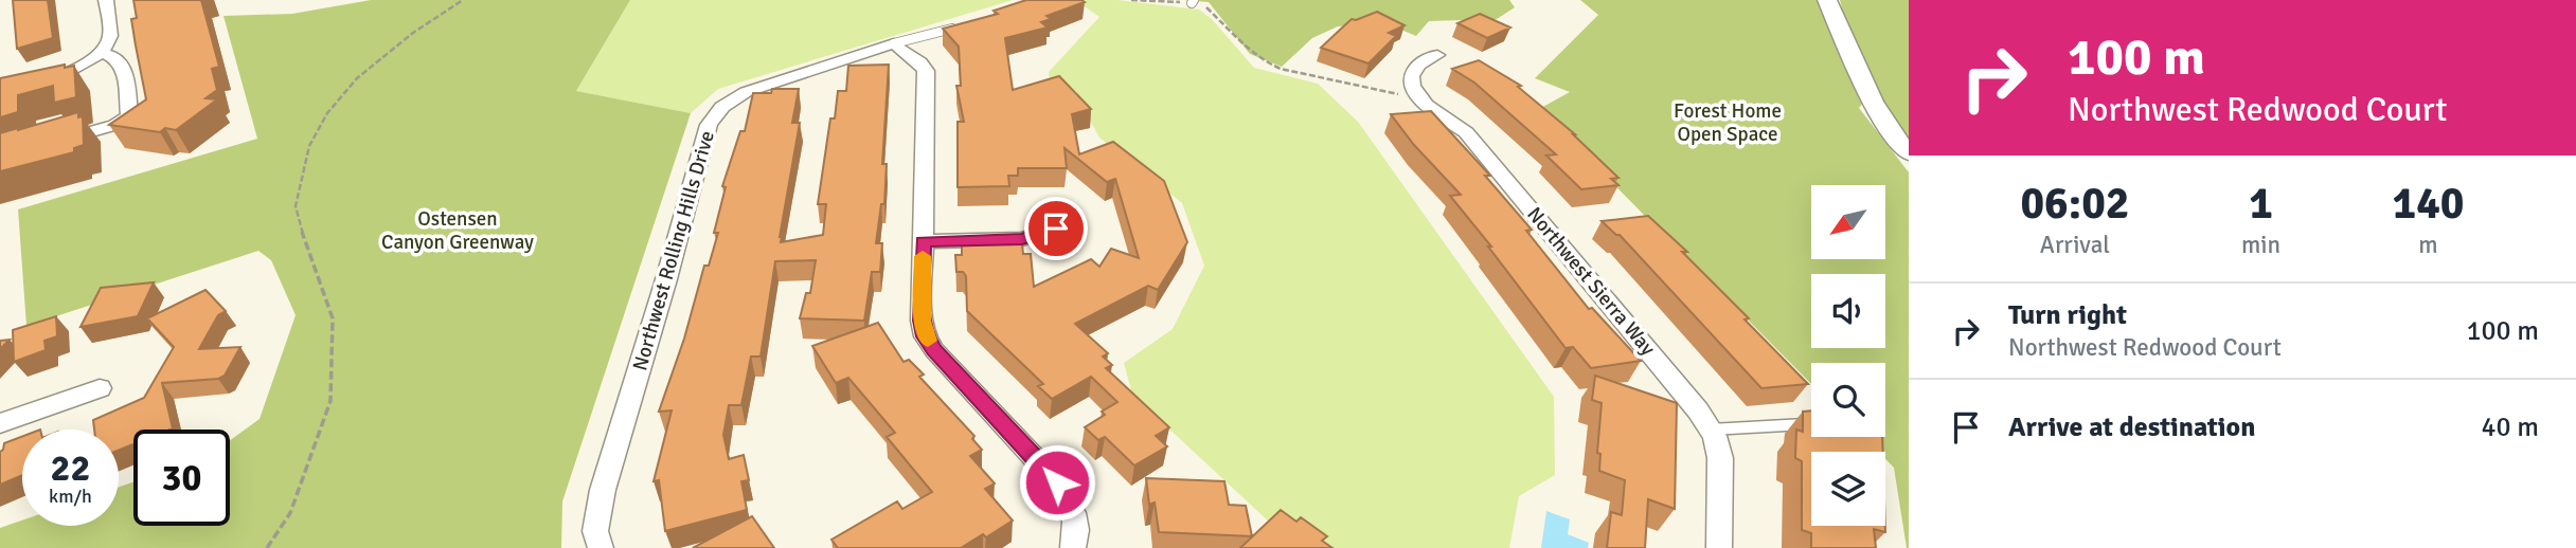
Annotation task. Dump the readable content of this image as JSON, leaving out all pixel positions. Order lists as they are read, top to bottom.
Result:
{
  "streets": {
    "street": ["Northwest Rolling Hills Drive", "Northwest Sierra Way"]
  },
  "parks": ["Forest Home Open Space", "Ostensen Canyon Greenway"],
  "north": "bottom left",
  "page": {
    "turn": ["100 m", "Northwest Redwood Court"],
    "eta": [
      "06:02",
      "Arrival",
      "1",
      "min",
      "140",
      "m"
    ],
    "list": [
      {
        "name": "Turn right",
        "note": "Northwest Redwood Court",
        "value": "100 m"
      },
      {
        "name": "Arrive at destination",
        "value": "40 m"
      }
    ],
    "speed": "22 km/h",
    "limit": "30"
  }
}
